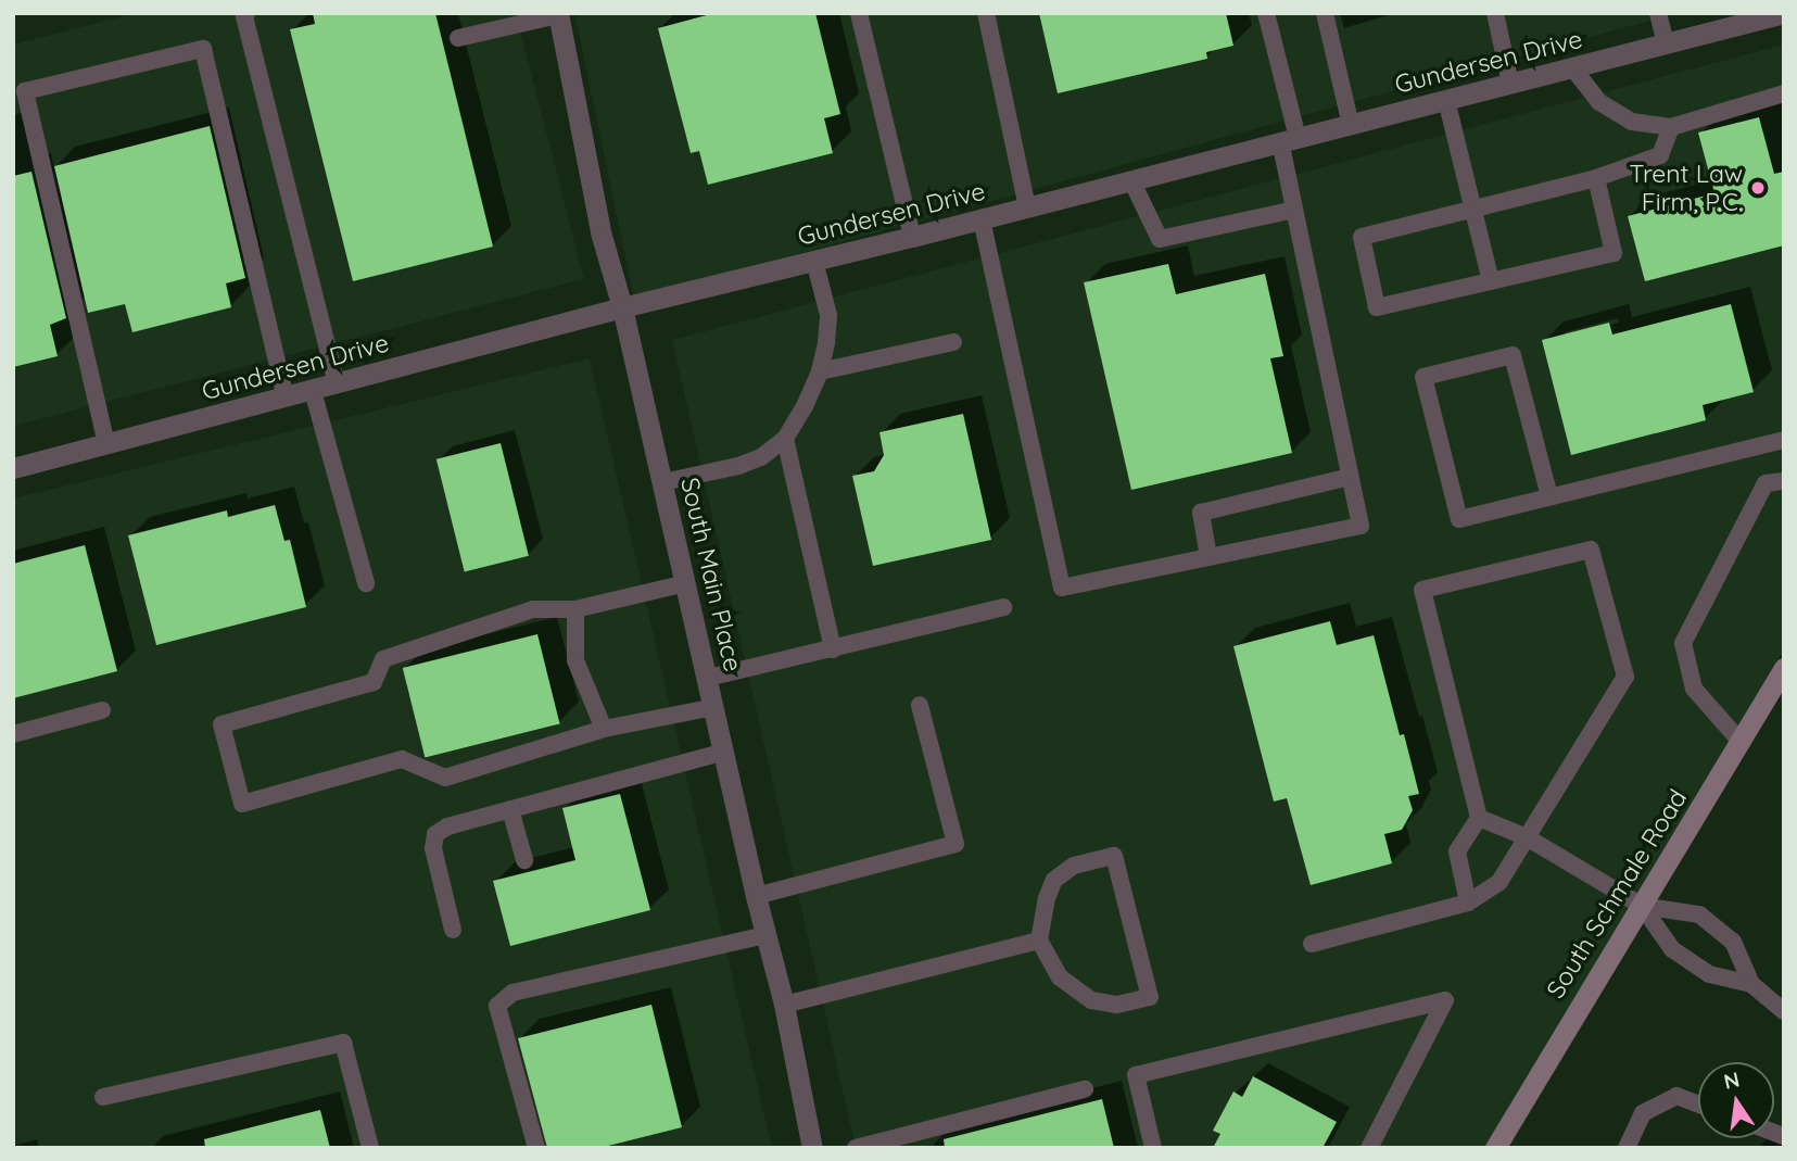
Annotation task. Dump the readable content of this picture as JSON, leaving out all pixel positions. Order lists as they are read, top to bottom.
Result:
{
  "streets": {
    "main road": ["South Schmale Road"],
    "street": ["Gundersen Drive", "South Main Place"]
  },
  "crossings": [
    ["Gundersen Drive", "South Main Place"]
  ],
  "places": ["Trent Law Firm, P.C."],
  "north": "top"
}
